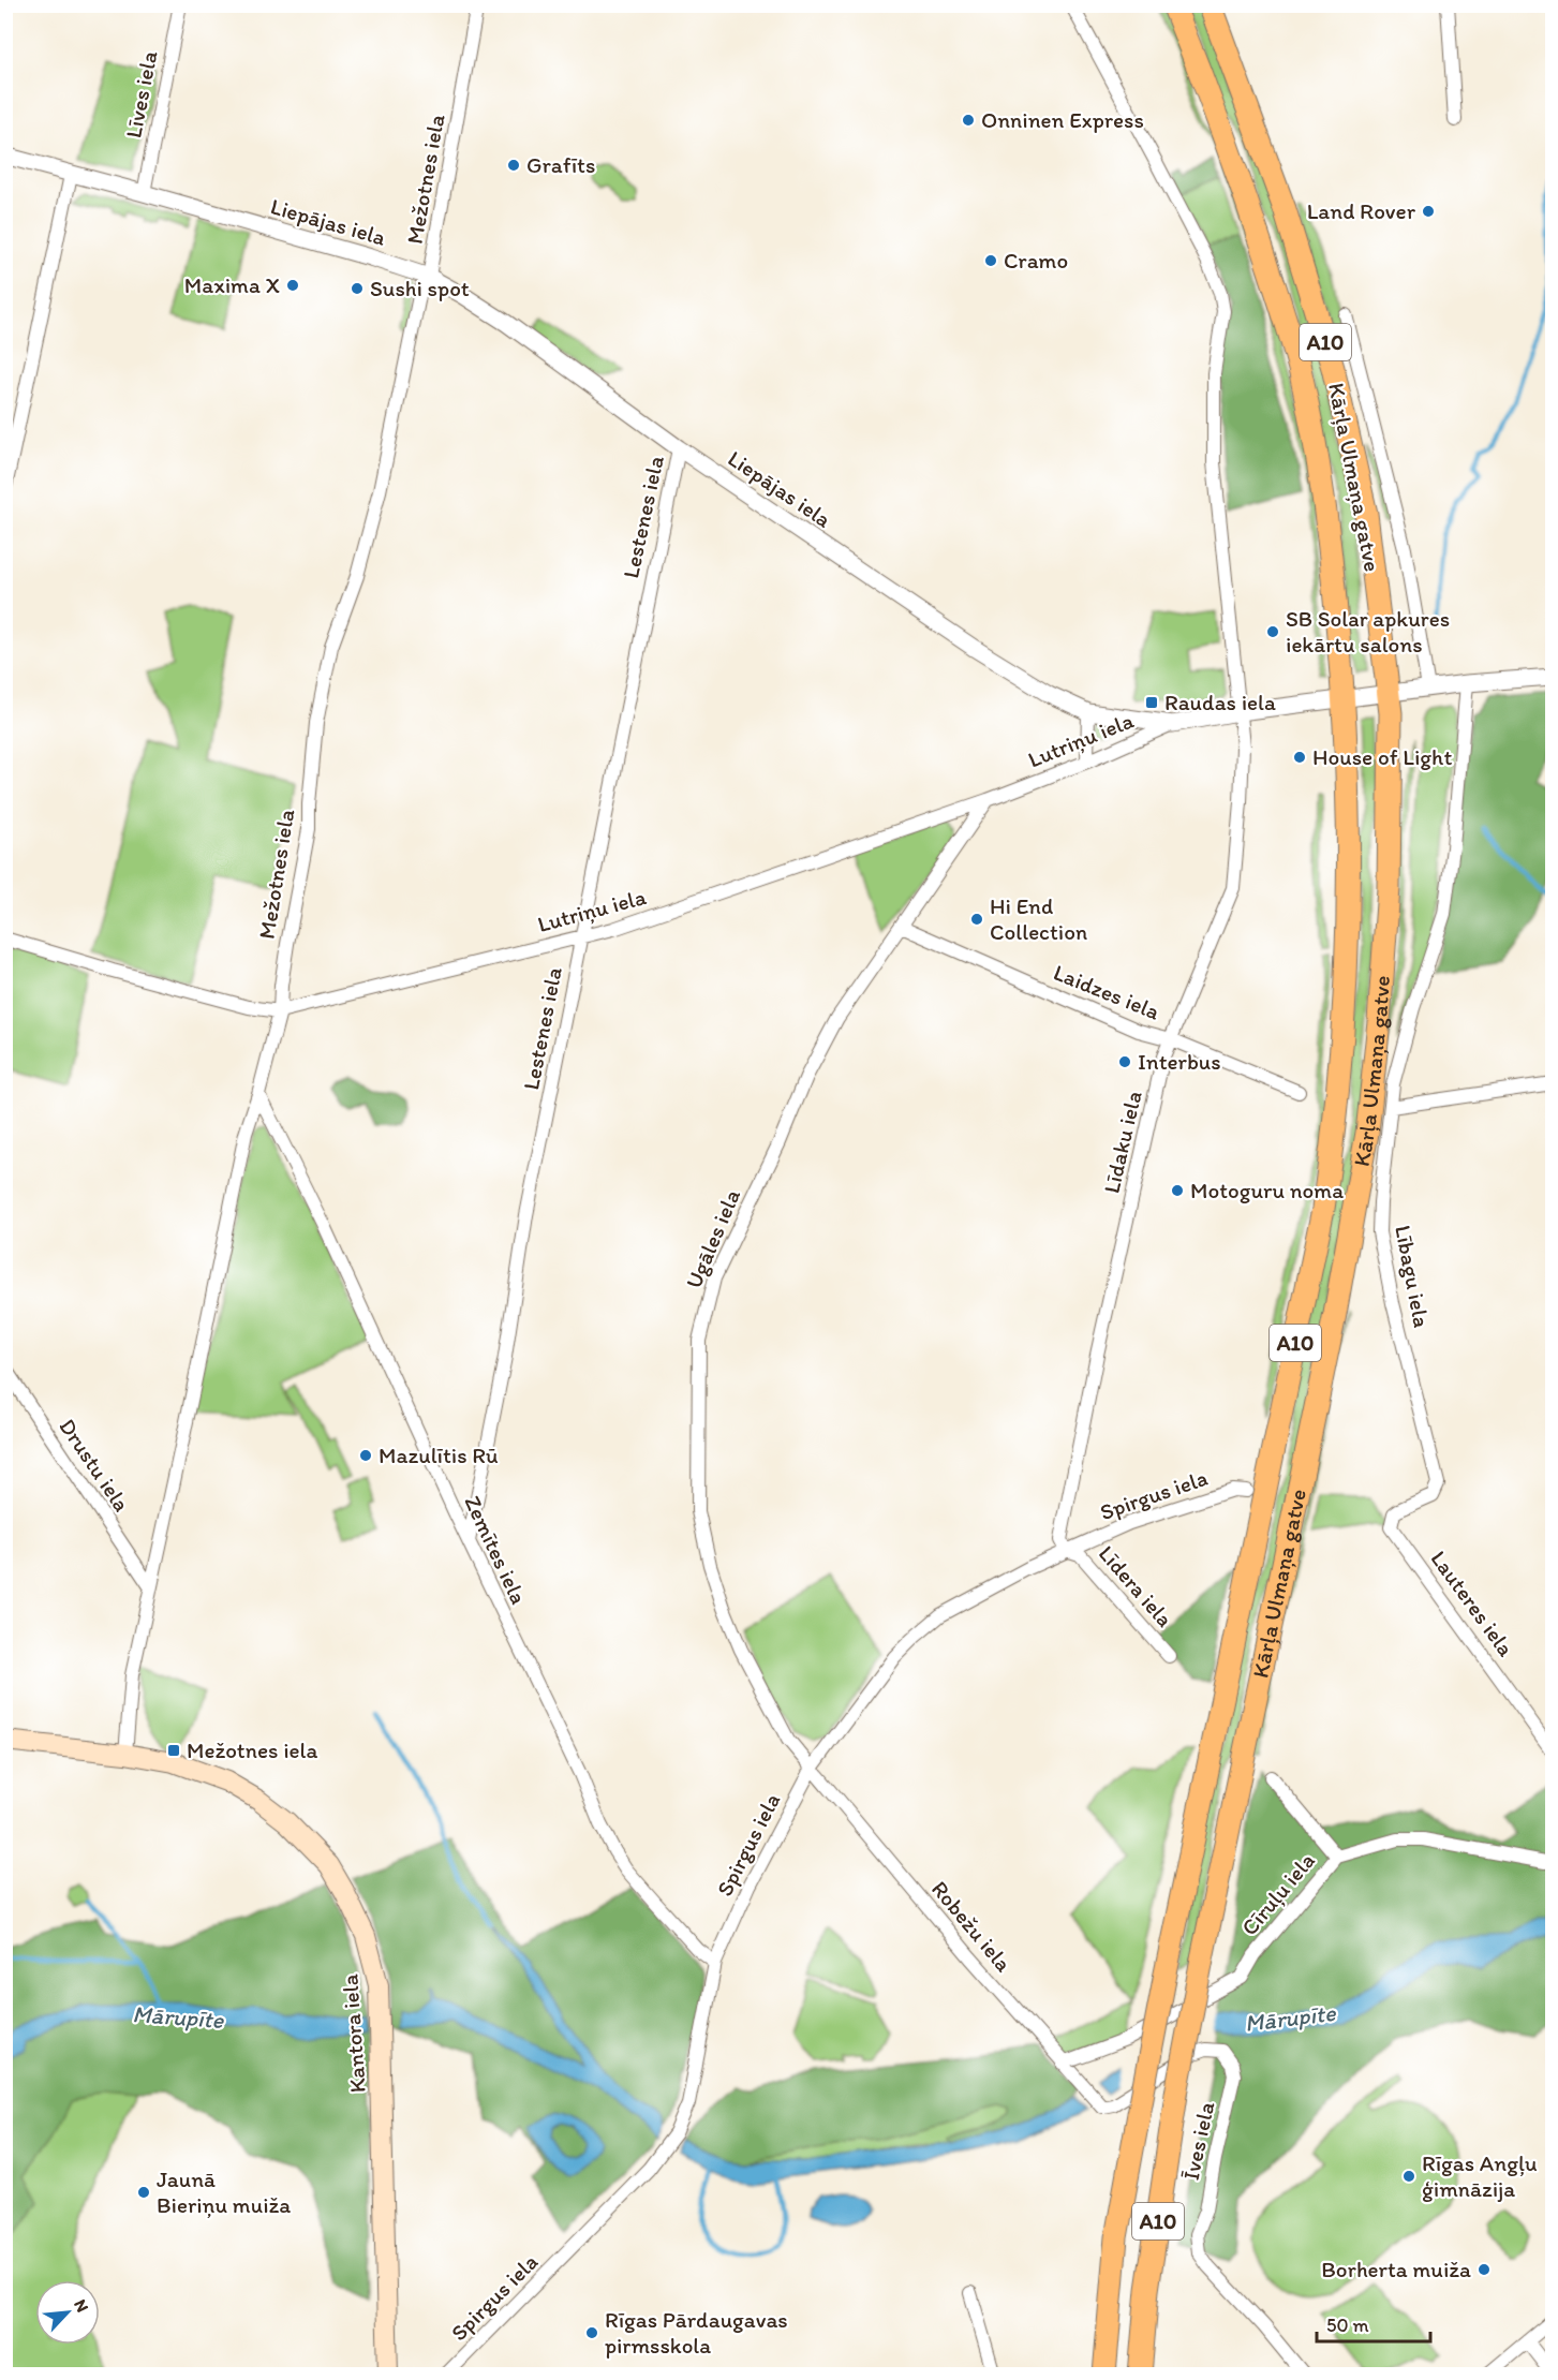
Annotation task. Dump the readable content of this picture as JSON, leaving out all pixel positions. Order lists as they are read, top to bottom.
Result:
{
  "streets": {
    "highway": ["A10", "Kārļa Ulmaņa gatve"],
    "main road": ["Kantora iela"],
    "street": [
      "Līves iela",
      "Mežotnes iela",
      "Liepājas iela",
      "Lestenes iela",
      "Lutriņu iela",
      "Laidzes iela",
      "Līdaku iela",
      "Ugāles iela",
      "Lībagu iela",
      "Drustu iela",
      "Spirgus iela",
      "Zemītes iela",
      "Līdera iela",
      "Lauteres iela",
      "Cīruļu iela",
      "Robežu iela",
      "Īves iela"
    ]
  },
  "crossings": [
    ["Līves iela", "Liepājas iela"],
    ["Mežotnes iela", "Liepājas iela"],
    ["Mežotnes iela", "Lutriņu iela"],
    ["Mežotnes iela", "Drustu iela"],
    ["Mežotnes iela", "Zemītes iela"],
    ["Mežotnes iela", "Kantora iela"],
    ["Liepājas iela", "Kārļa Ulmaņa gatve"],
    ["Liepājas iela", "Lestenes iela"],
    ["Liepājas iela", "Lutriņu iela"],
    ["Liepājas iela", "Līdaku iela"],
    ["Liepājas iela", "Lībagu iela"],
    ["Lestenes iela", "Lutriņu iela"],
    ["Lestenes iela", "Zemītes iela"],
    ["Lutriņu iela", "Ugāles iela"],
    ["Laidzes iela", "Līdaku iela"],
    ["Laidzes iela", "Ugāles iela"],
    ["Līdaku iela", "Spirgus iela"],
    ["Līdaku iela", "Līdera iela"],
    ["Ugāles iela", "Spirgus iela"],
    ["Ugāles iela", "Robežu iela"],
    ["Lībagu iela", "Lauteres iela"],
    ["Spirgus iela", "Zemītes iela"],
    ["Spirgus iela", "Līdera iela"],
    ["Spirgus iela", "Robežu iela"],
    ["Cīruļu iela", "Robežu iela"],
    ["Robežu iela", "Īves iela"]
  ],
  "water": ["Mārupīte"],
  "places": {
    "other": [
      "Onninen Express",
      "Grafīts",
      "Land Rover",
      "Cramo",
      "Maxima X",
      "Sushi spot",
      "SB Solar apkures iekārtu salons",
      "House of Light",
      "Hi End Collection",
      "Interbus",
      "Motoguru noma",
      "Mazulītis Rū",
      "Rīgas Angļu ģimnāzija",
      "Jaunā Bieriņu muiža",
      "Borherta muiža",
      "Rīgas Pārdaugavas pirmsskola"
    ],
    "transit": ["Raudas iela", "Mežotnes iela"]
  },
  "scale_bar": "50 m",
  "north": "top right"
}
